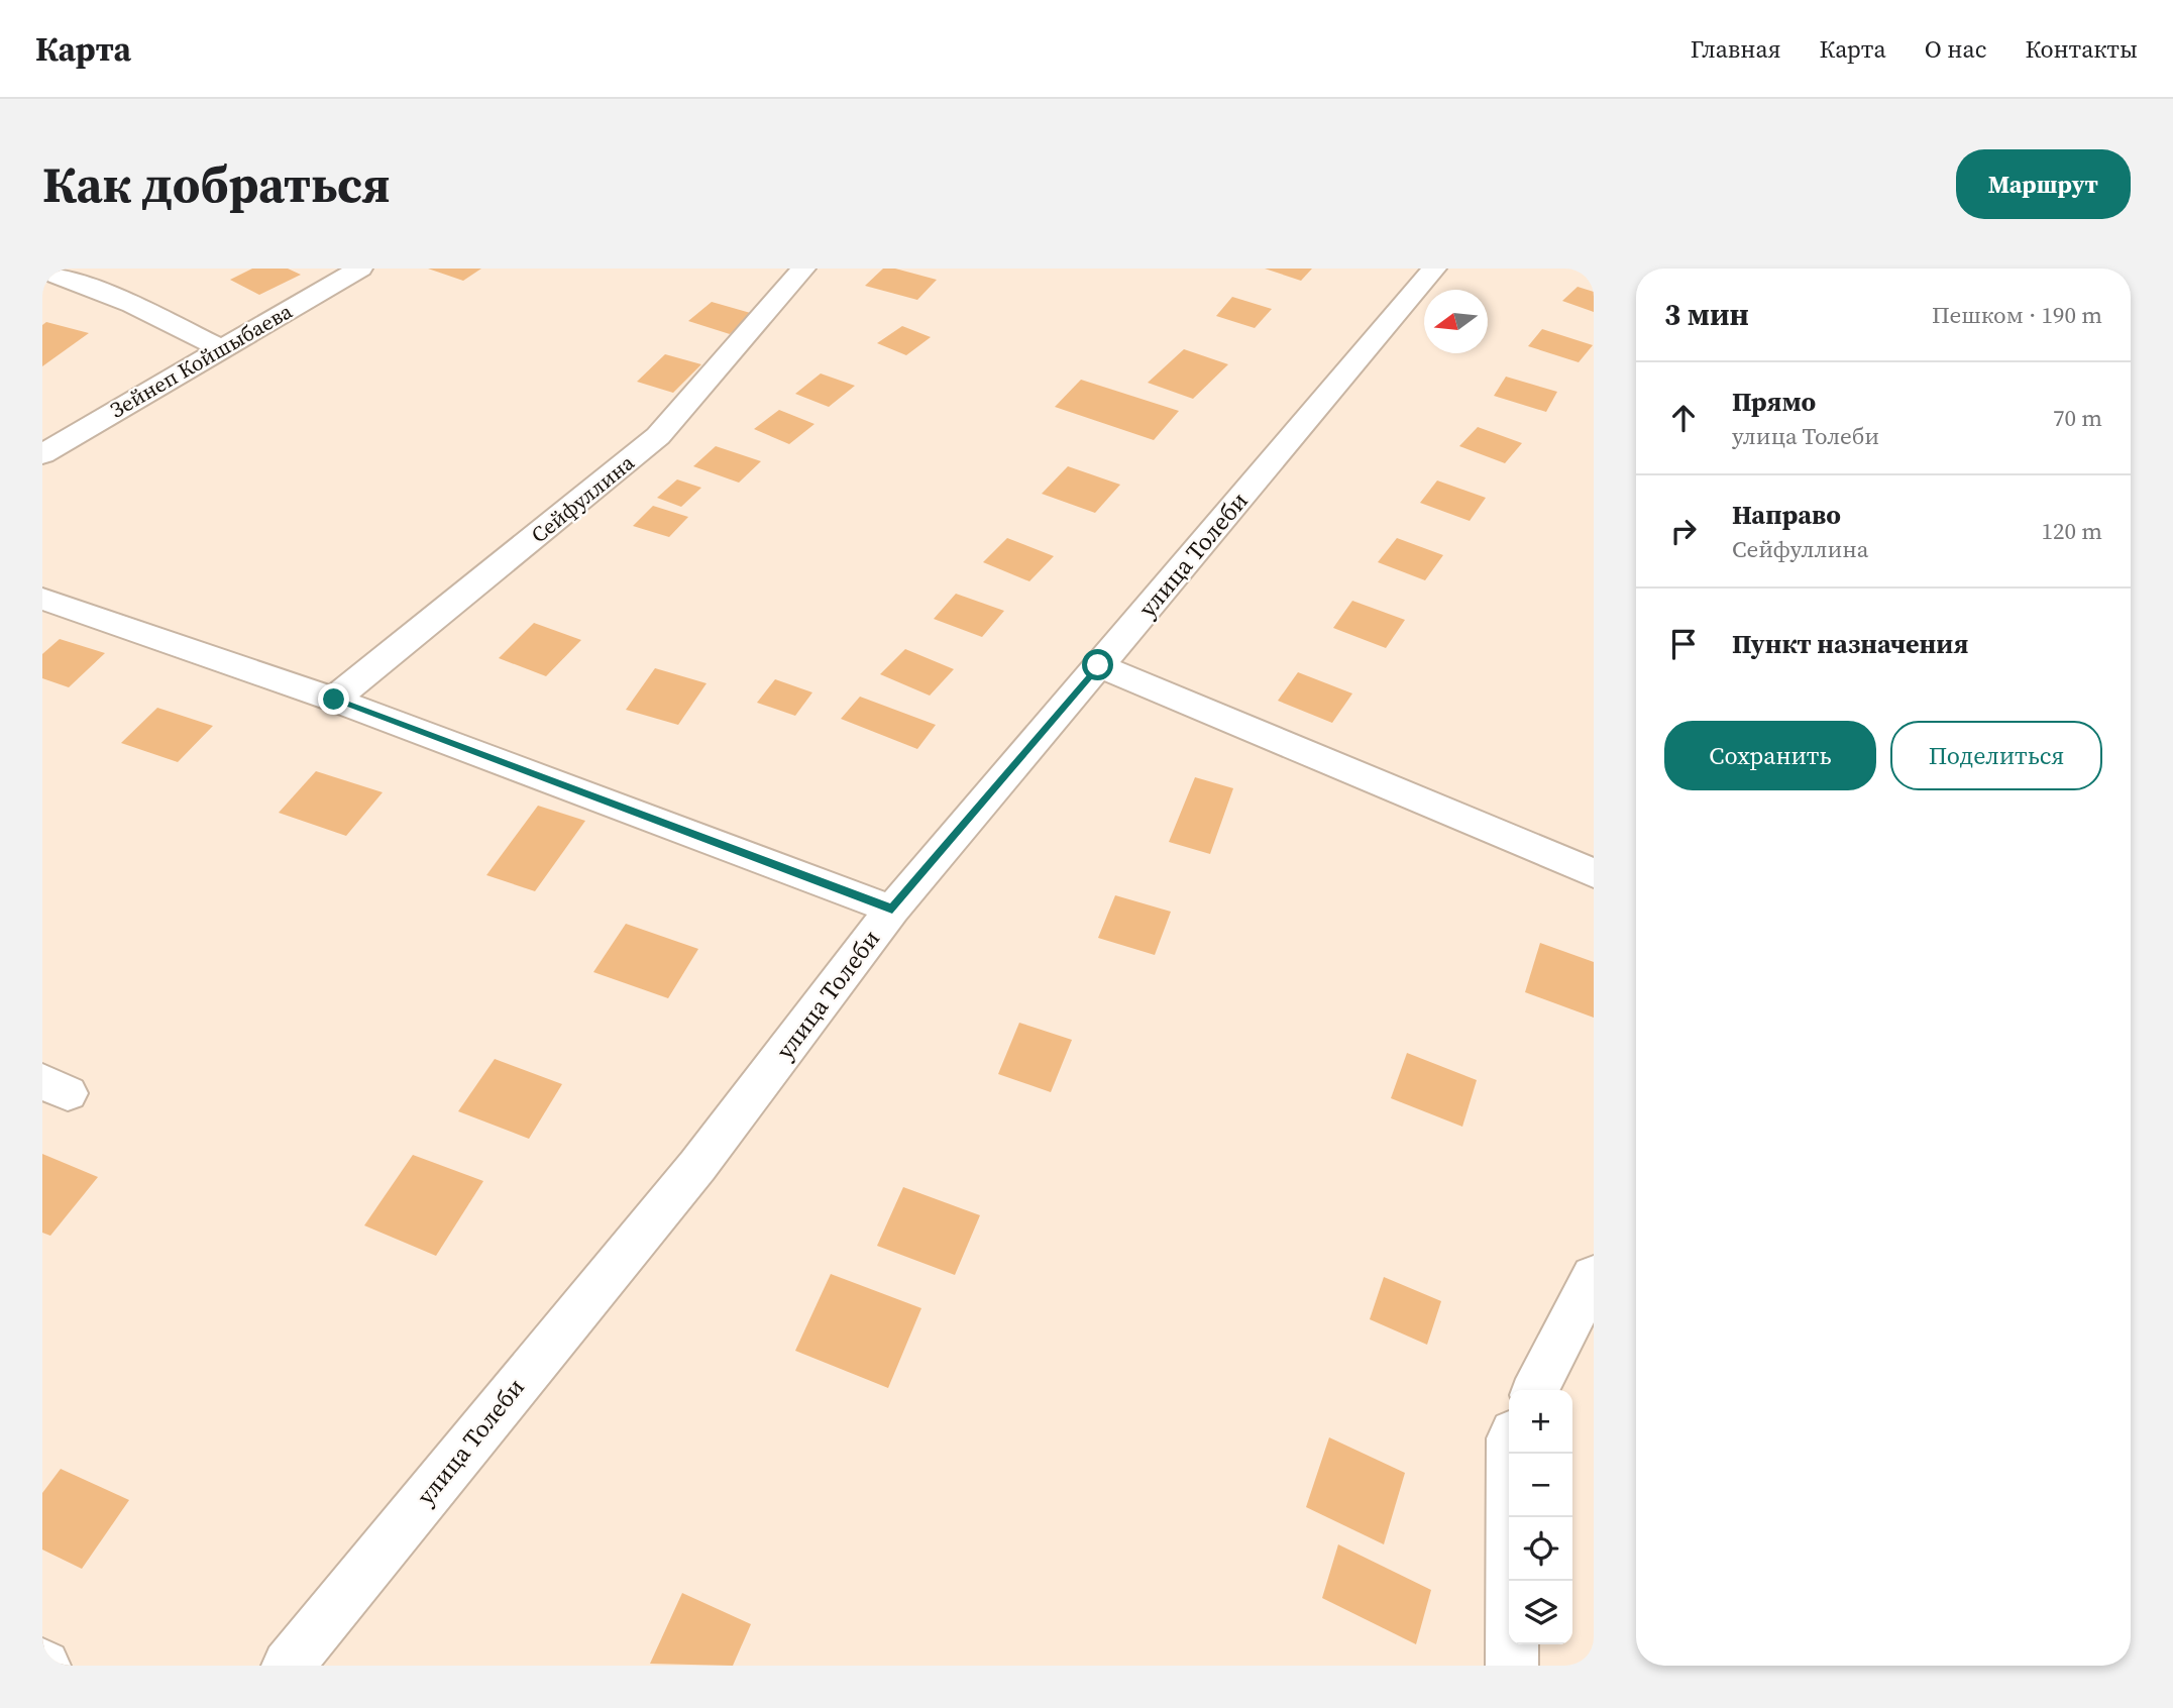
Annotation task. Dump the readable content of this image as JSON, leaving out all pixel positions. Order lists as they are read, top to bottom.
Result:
{
  "streets": {
    "street": ["Зейнеп Койшыбаева", "Сейфуллина", "улица Толеби"]
  },
  "north": "left",
  "page": {
    "header": "Карта",
    "nav": [
      "Главная",
      "Карта",
      "О нас",
      "Контакты"
    ],
    "buttons": [
      "Маршрут",
      ["Сохранить", "Поделиться"]
    ],
    "title": "Как добраться",
    "heading": ["3 мин", "Пешком · 190 m"],
    "list": [
      ["Прямо", "улица Толеби", "70 m"],
      ["Направо", "Сейфуллина", "120 m"],
      "Пункт назначения"
    ],
    "map_buttons": ["+", "−"]
  }
}
